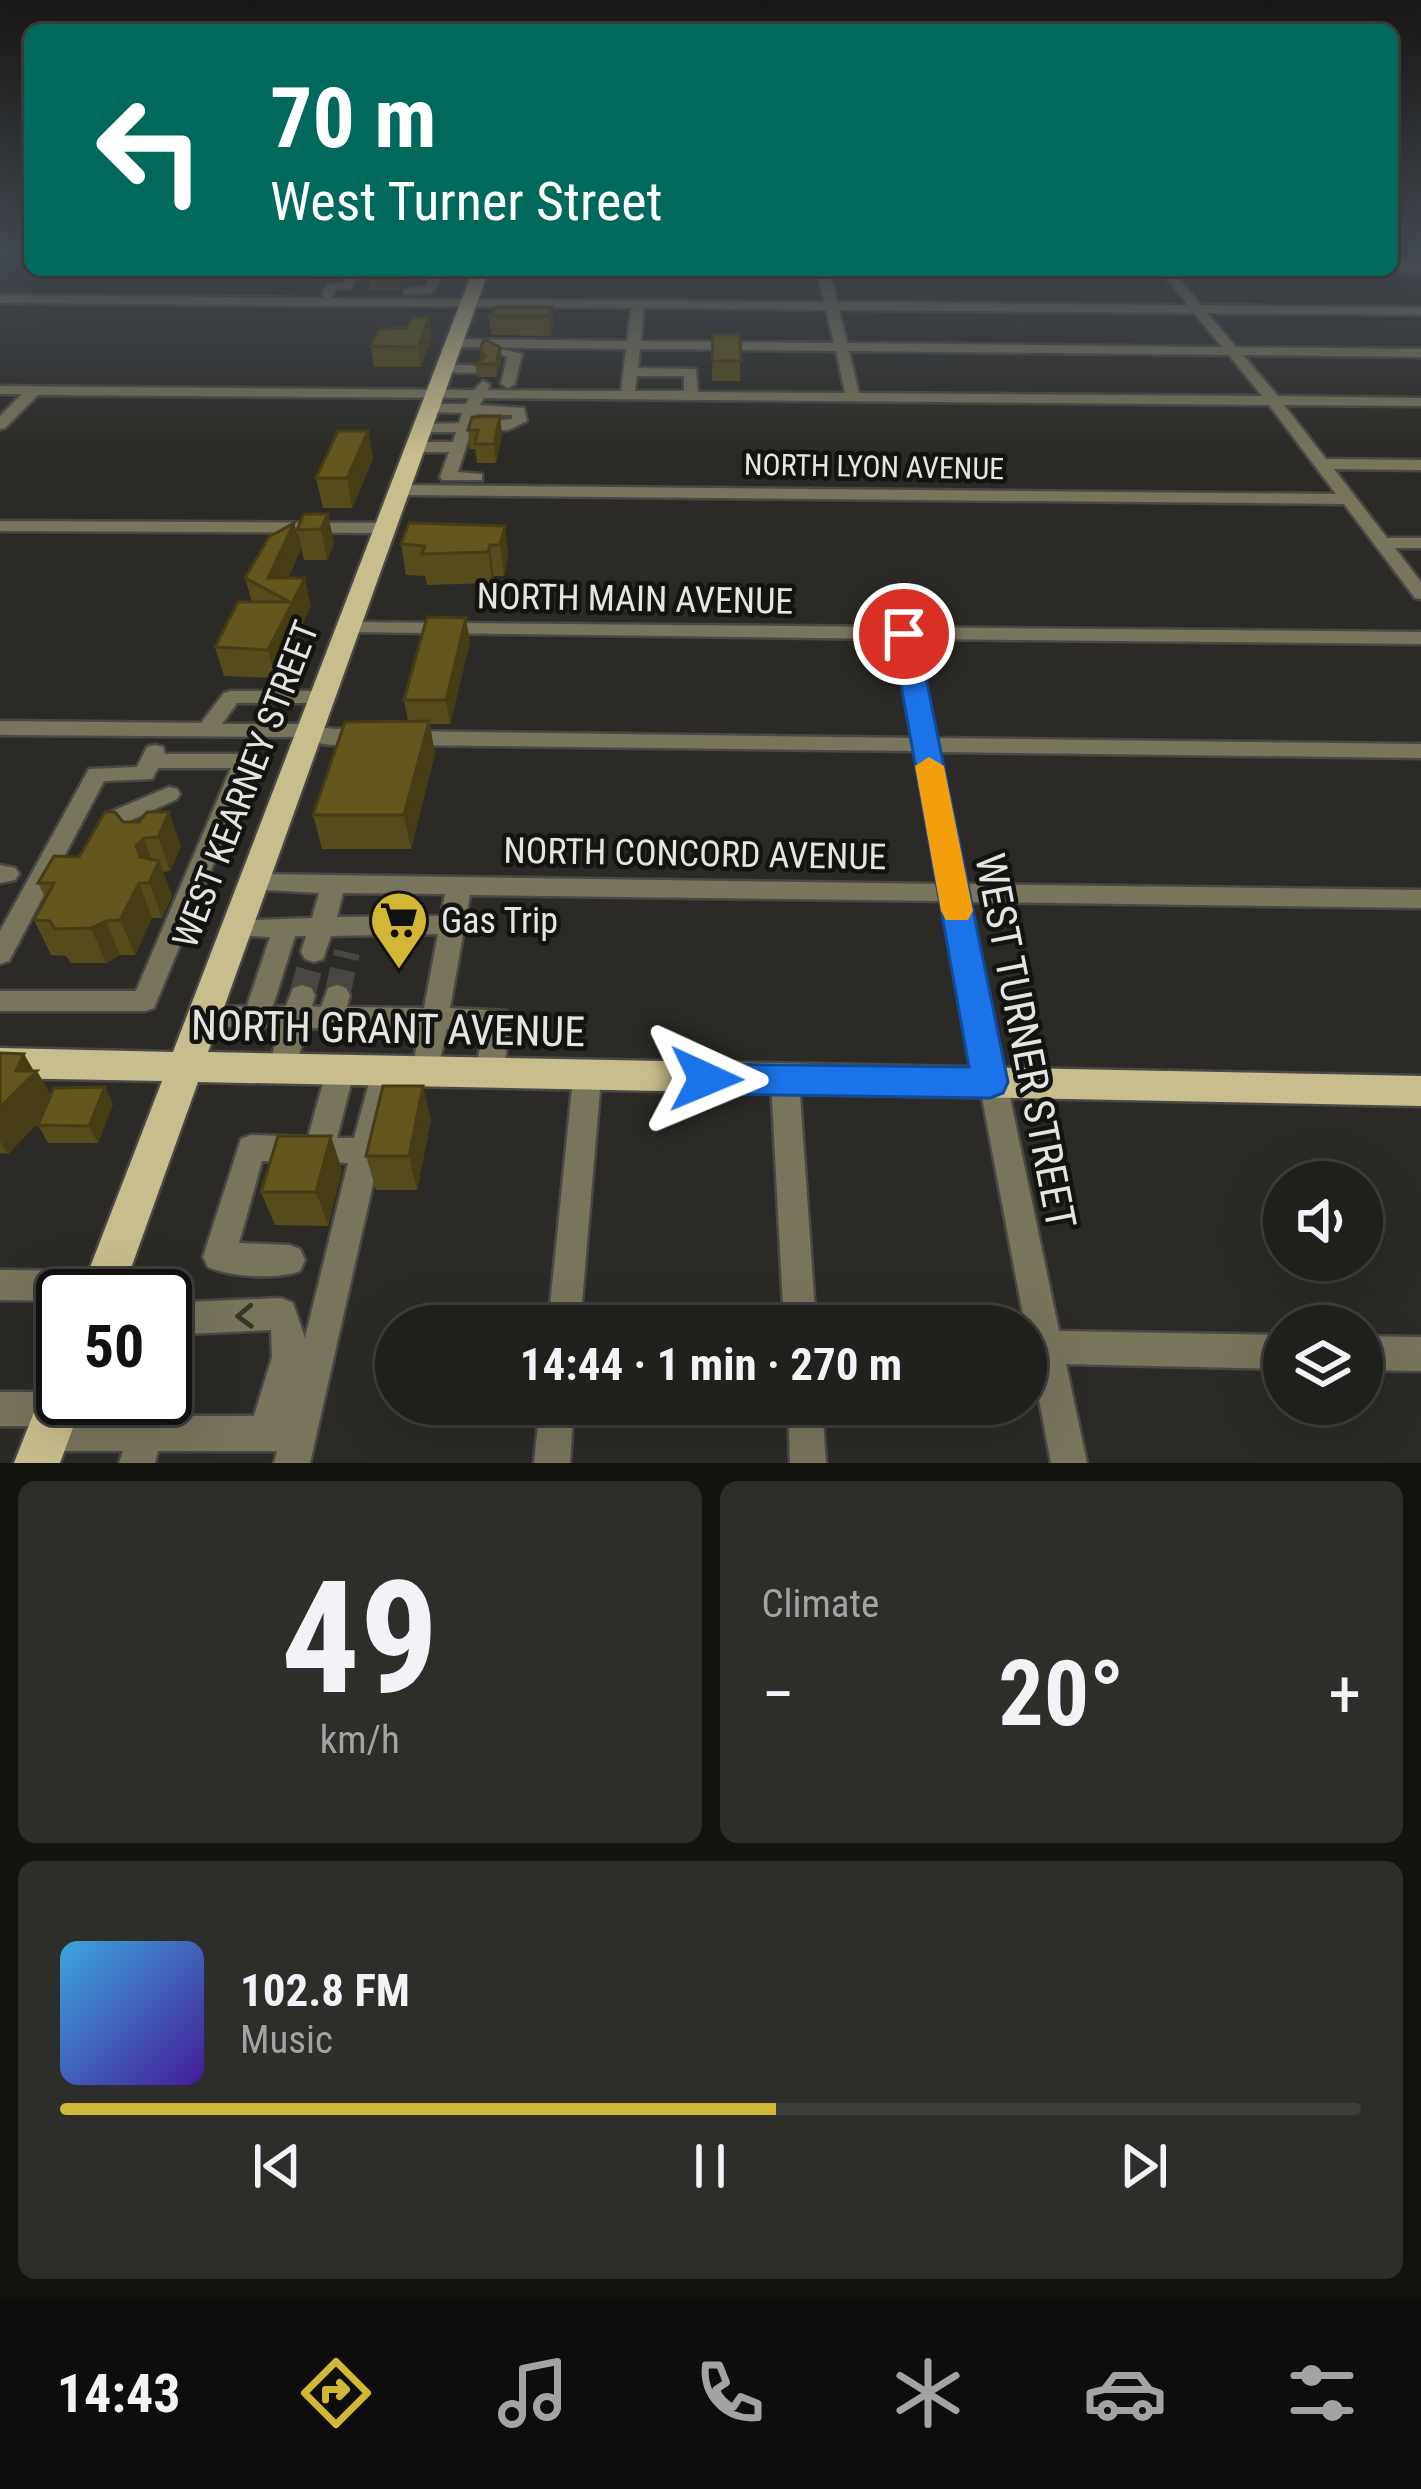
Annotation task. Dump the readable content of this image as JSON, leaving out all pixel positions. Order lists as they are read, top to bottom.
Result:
{
  "streets": {
    "main road": ["WEST KEARNEY STREET", "NORTH GRANT AVENUE"],
    "street": [
      "NORTH LYON AVENUE",
      "NORTH MAIN AVENUE",
      "NORTH CONCORD AVENUE",
      "WEST TURNER STREET"
    ]
  },
  "crossings": [
    ["NORTH LYON AVENUE", "WEST KEARNEY STREET"],
    ["NORTH MAIN AVENUE", "WEST KEARNEY STREET"],
    ["NORTH MAIN AVENUE", "WEST TURNER STREET"],
    ["WEST KEARNEY STREET", "NORTH CONCORD AVENUE"],
    ["WEST KEARNEY STREET", "NORTH GRANT AVENUE"],
    ["NORTH CONCORD AVENUE", "WEST TURNER STREET"],
    ["NORTH GRANT AVENUE", "WEST TURNER STREET"]
  ],
  "places": {
    "supermarket": ["Gas Trip"]
  },
  "page": {
    "turn": ["70 m", "West Turner Street"],
    "limit": "50",
    "trip": "14:44 · 1 min · 270 m",
    "tile": [
      ["49", "km/h"],
      "Climate"
    ],
    "heat": ["−", "20°", "+"],
    "song": ["102.8 FM", "Music"],
    "tabs": "14:43"
  }
}
